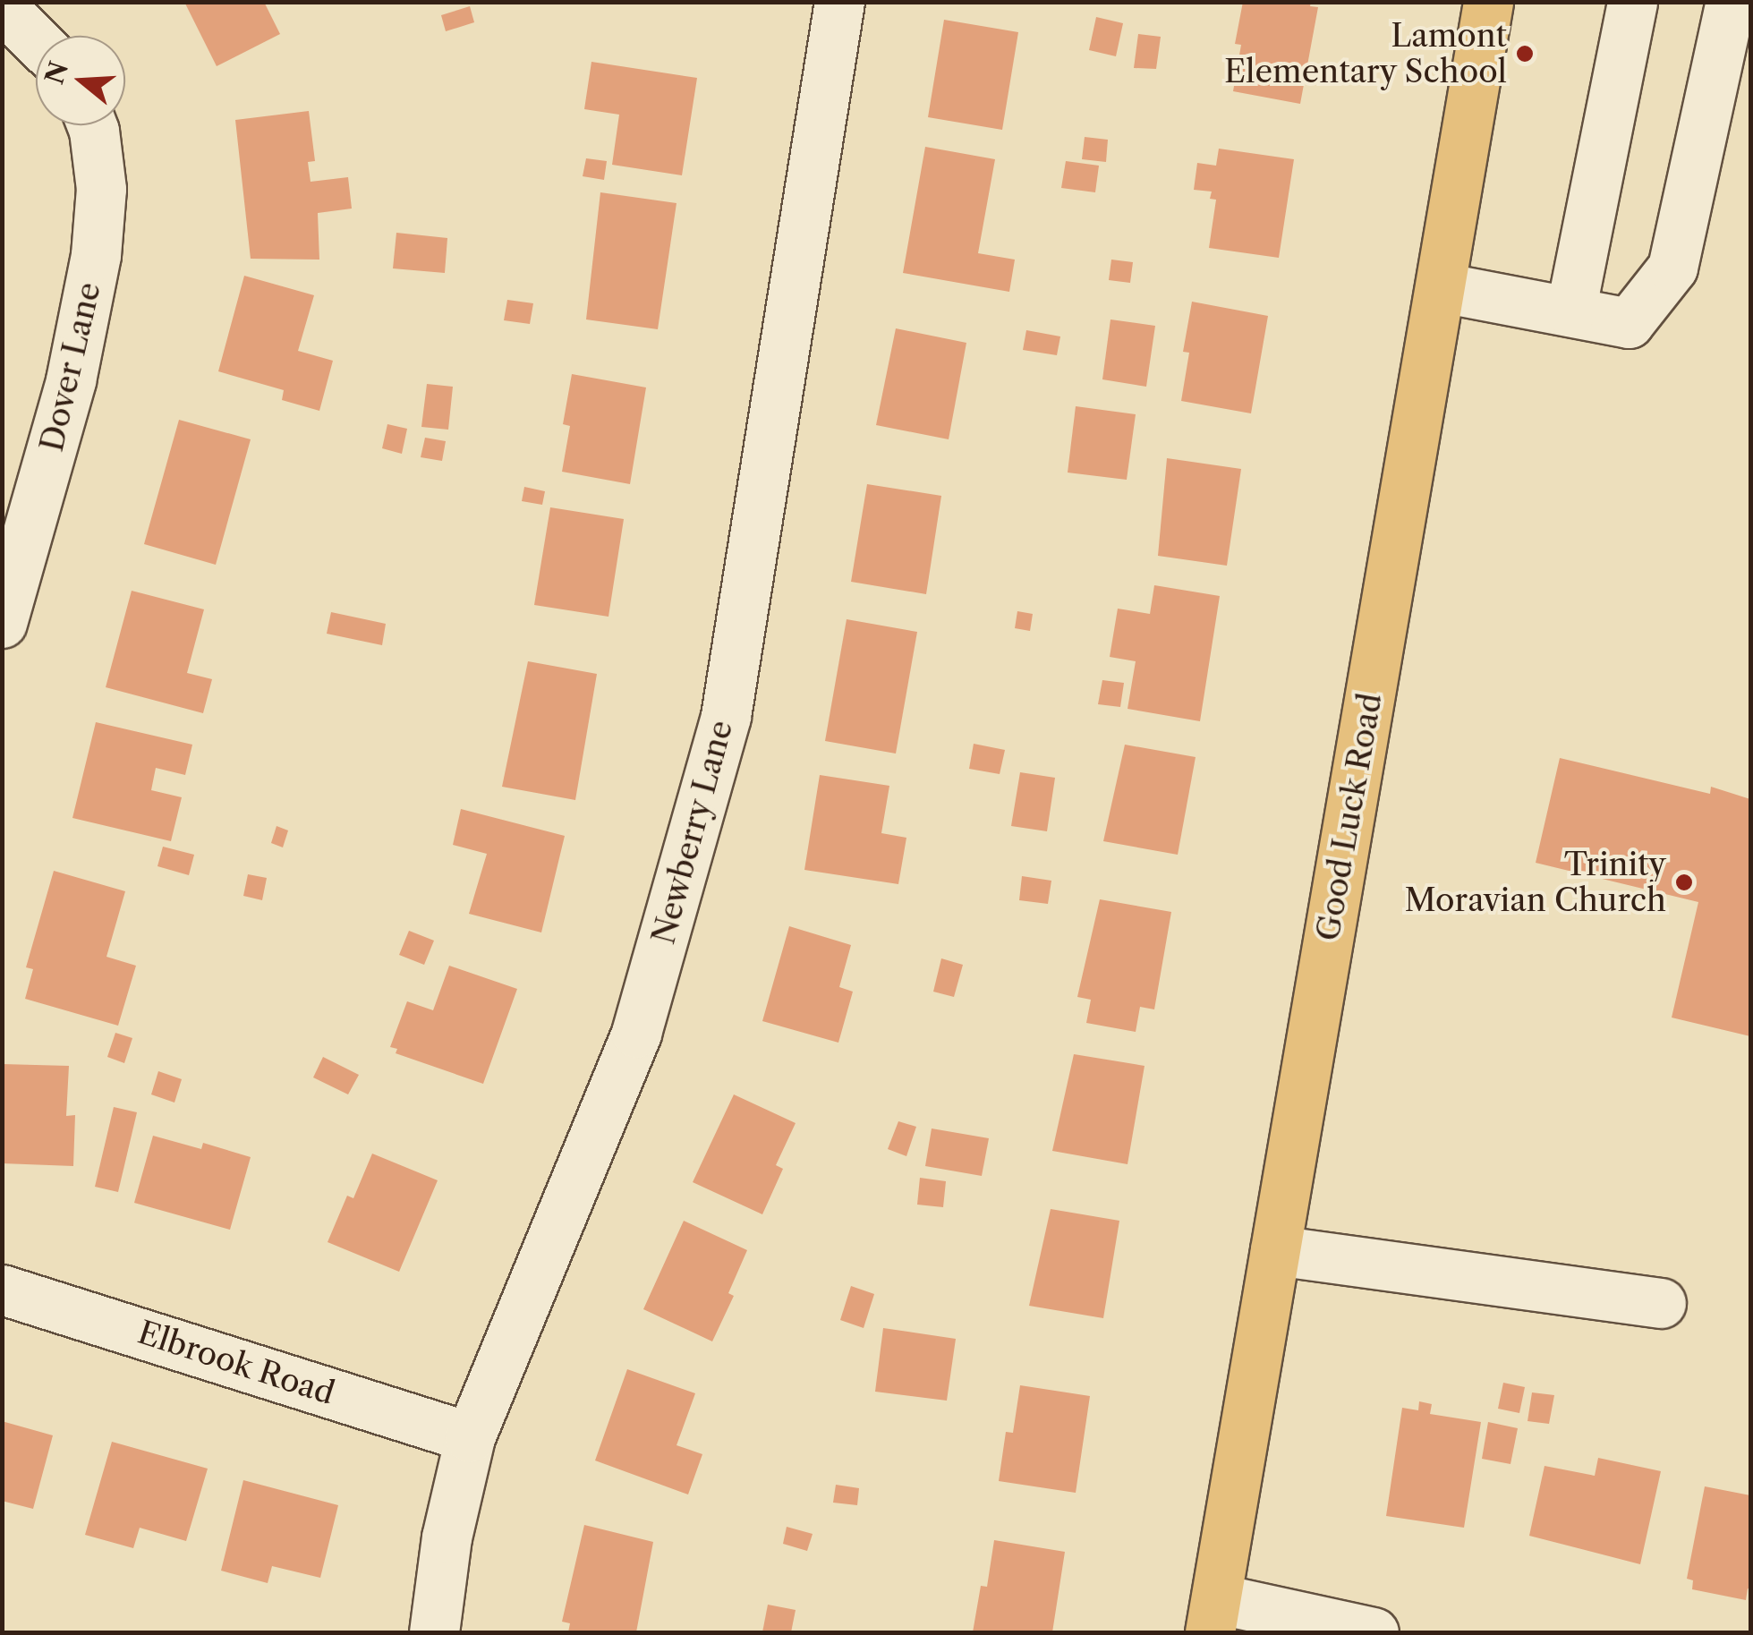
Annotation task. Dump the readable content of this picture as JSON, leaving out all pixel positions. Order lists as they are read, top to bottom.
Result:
{
  "streets": {
    "main road": ["Good Luck Road"],
    "street": ["Dover Lane", "Newberry Lane", "Elbrook Road"]
  },
  "crossings": [
    ["Newberry Lane", "Elbrook Road"]
  ],
  "places": ["Lamont Elementary School", "Trinity Moravian Church"],
  "north": "left"
}
